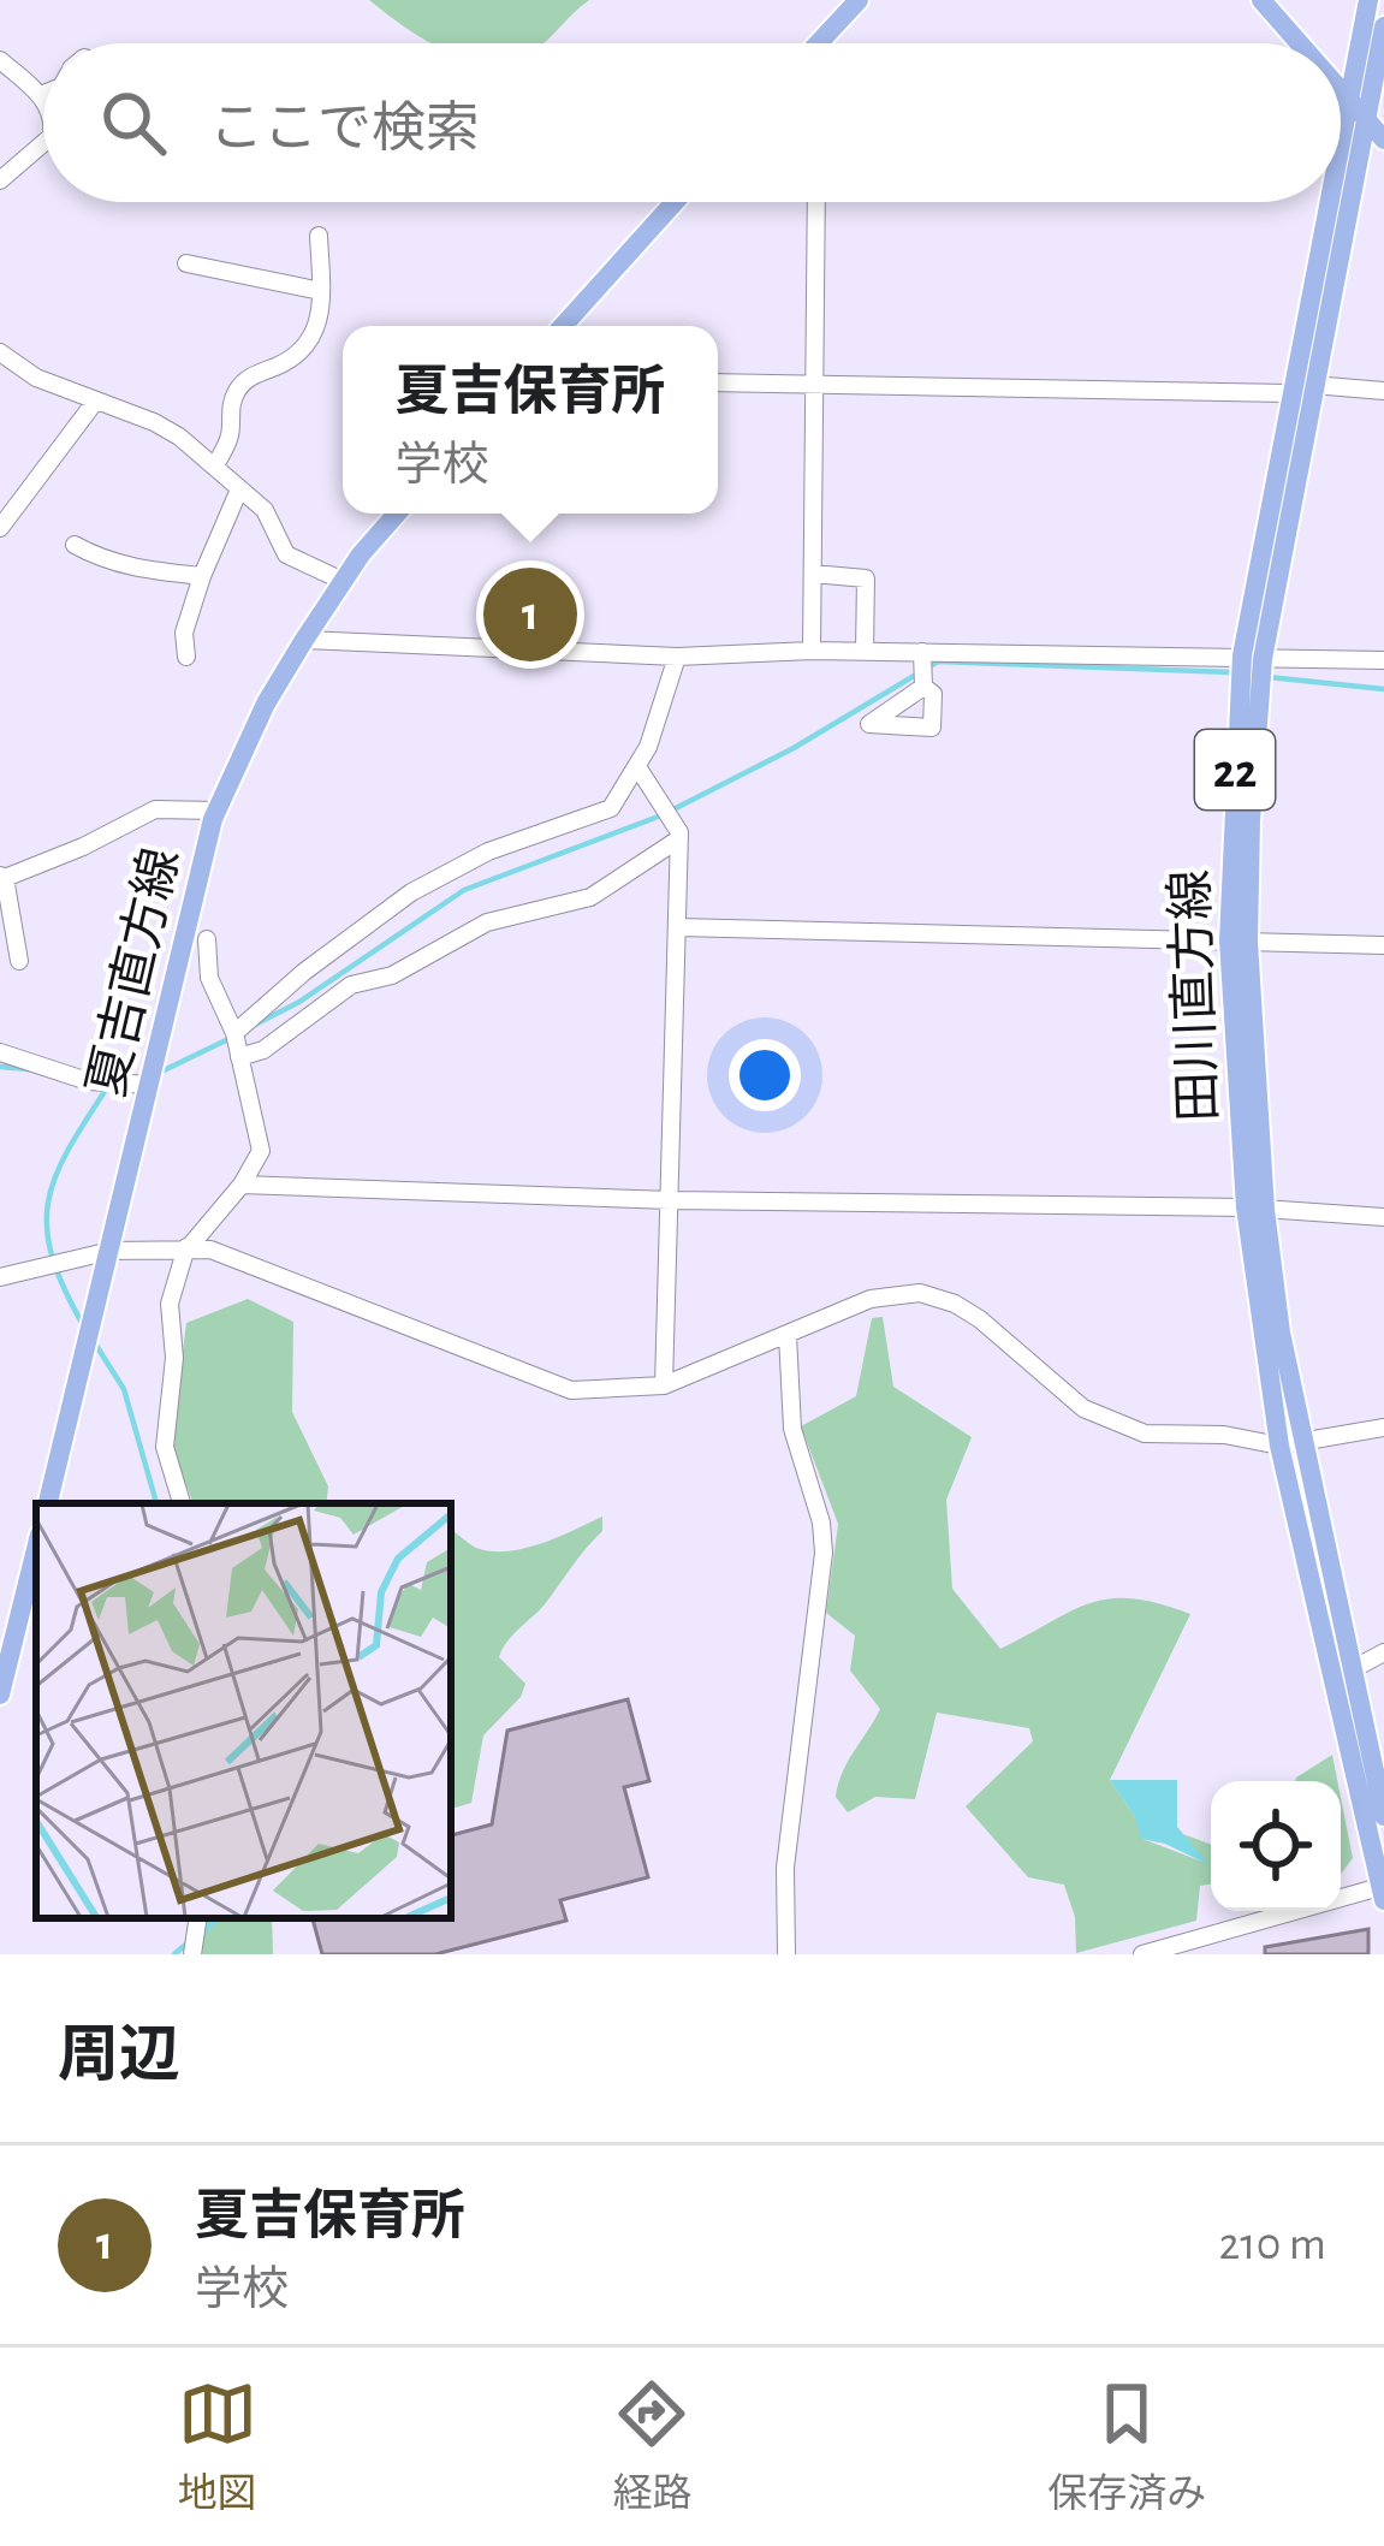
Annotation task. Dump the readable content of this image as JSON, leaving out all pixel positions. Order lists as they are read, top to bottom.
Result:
{
  "streets": {
    "main road": ["22", "夏吉直方線", "田川直方線"]
  },
  "page": {
    "search": "ここで検索",
    "popup": ["夏吉保育所", "学校"],
    "pins": "1",
    "heading": "周辺",
    "list": [
      {
        "mark": "1",
        "name": "夏吉保育所",
        "note": "学校",
        "value": "210 m"
      }
    ],
    "nav": ["地図", "経路", "保存済み"]
  }
}
